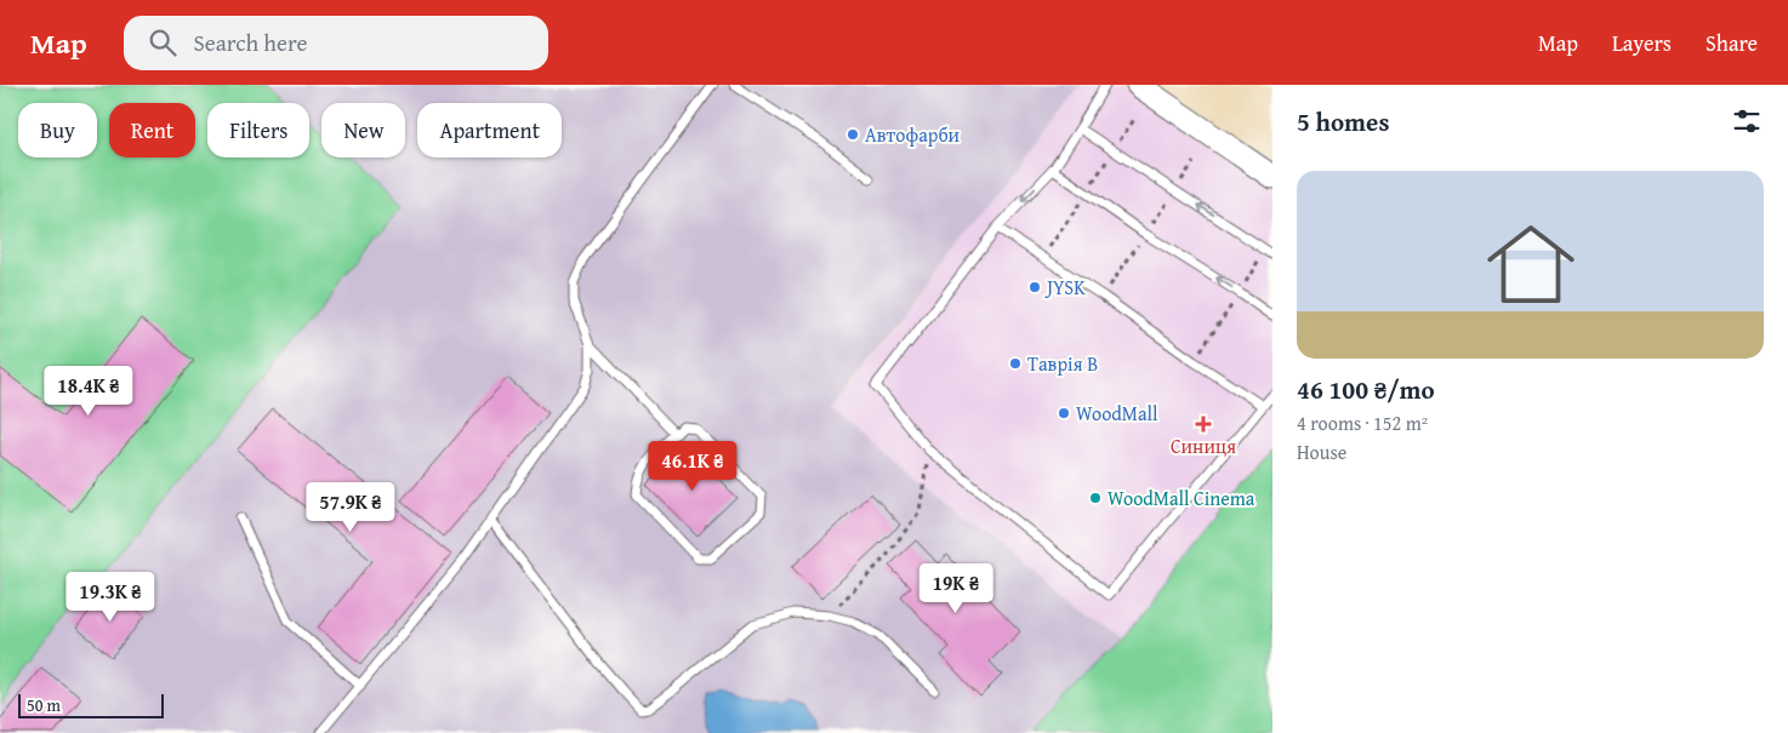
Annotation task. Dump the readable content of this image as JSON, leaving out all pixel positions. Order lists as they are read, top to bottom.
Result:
{
  "places": {
    "other": [
      "Автофарби",
      "JYSK",
      "Таврія В",
      "WoodMall",
      "WoodMall Cinema"
    ],
    "health": ["Синиця"]
  },
  "scale_bar": "50 m",
  "page": {
    "header": "Map",
    "search": "Search here",
    "nav": ["Map", "Layers", "Share"],
    "heading": "5 homes",
    "chip": [
      "Buy",
      "Rent",
      "Filters",
      "New",
      "Apartment"
    ],
    "list": [
      {
        "name": "46 100 ₴/mo",
        "note": "4 rooms · 152 m² · House"
      }
    ],
    "price": [
      "18.4K ₴",
      "46.1K ₴",
      "57.9K ₴",
      "19K ₴",
      "19.3K ₴"
    ],
    "scale": "50 m"
  }
}
